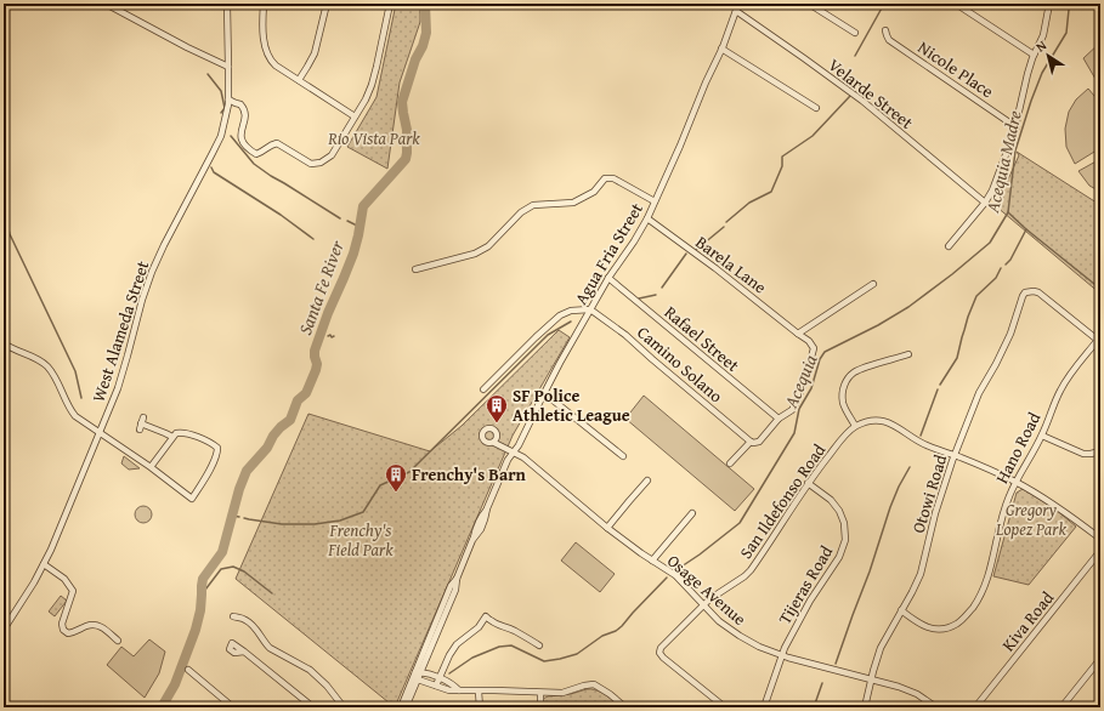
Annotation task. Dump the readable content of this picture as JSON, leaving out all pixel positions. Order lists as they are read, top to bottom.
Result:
{
  "streets": {
    "street": [
      "Nicole Place",
      "Velarde Street",
      "Agua Fria Street",
      "Barela Lane",
      "West Alameda Street",
      "Rafael Street",
      "Camino Solano",
      "Hano Road",
      "Otowi Road",
      "San Ildefonso Road",
      "Tijeras Road",
      "Osage Avenue",
      "Kiva Road"
    ]
  },
  "crossings": [
    ["Velarde Street", "Agua Fria Street"],
    ["Agua Fria Street", "Barela Lane"],
    ["Agua Fria Street", "Rafael Street"],
    ["Agua Fria Street", "Camino Solano"],
    ["Agua Fria Street", "Osage Avenue"],
    ["Barela Lane", "Rafael Street"],
    ["Hano Road", "Otowi Road"],
    ["Otowi Road", "Osage Avenue"],
    ["San Ildefonso Road", "Tijeras Road"],
    ["San Ildefonso Road", "Osage Avenue"],
    ["Tijeras Road", "Osage Avenue"]
  ],
  "water": ["Acequia Madre", "Santa Fe River", "Acequia"],
  "parks": ["Rio Vista Park", "Gregory Lopez Park", "Frenchy's Field Park"],
  "places": {
    "building": ["SF Police Athletic League", "Frenchy's Barn"]
  },
  "north": "top left"
}
